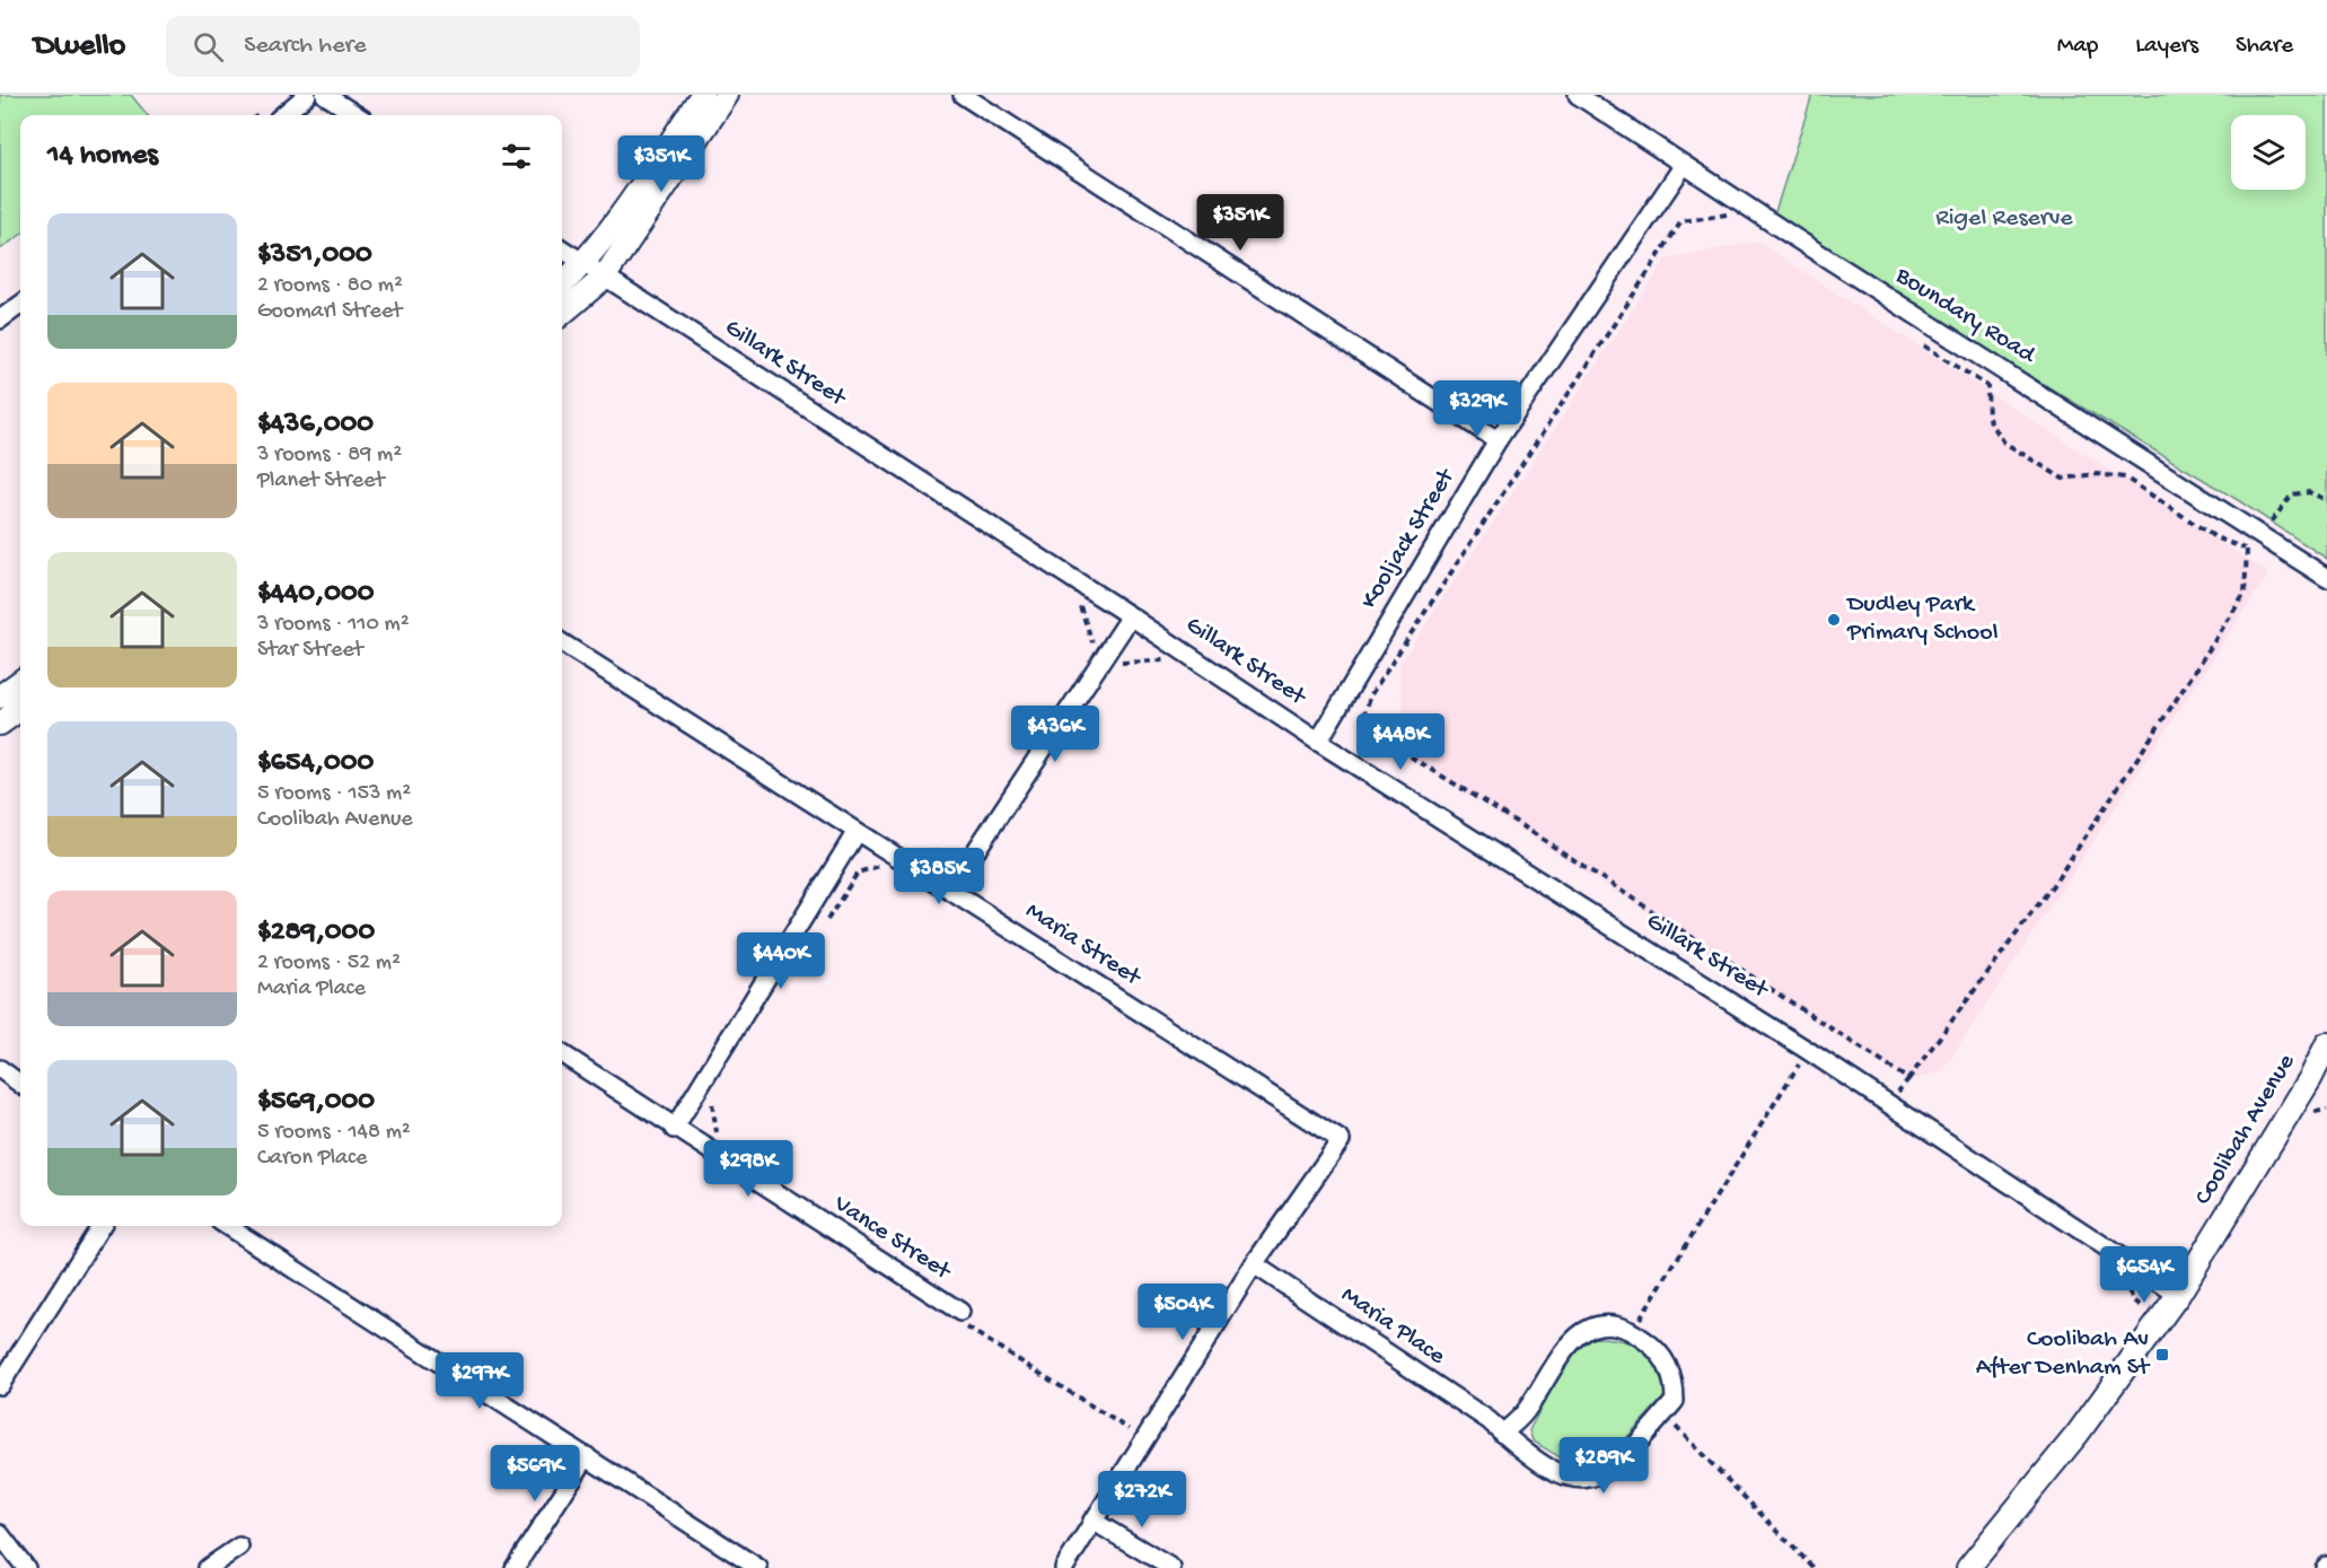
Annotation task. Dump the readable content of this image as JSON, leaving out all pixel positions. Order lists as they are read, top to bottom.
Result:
{
  "streets": {
    "street": [
      "Boundary Road",
      "Gillark Street",
      "Kooljack Street",
      "Maria Street",
      "Coolibah Avenue",
      "Vance Street",
      "Maria Place"
    ]
  },
  "crossings": [
    ["Boundary Road", "Kooljack Street"],
    ["Gillark Street", "Kooljack Street"],
    ["Gillark Street", "Coolibah Avenue"],
    ["Maria Street", "Maria Place"]
  ],
  "parks": ["Rigel Reserve"],
  "places": {
    "other": ["Dudley Park Primary School"],
    "transit": ["Coolibah Av After Denham St"]
  },
  "page": {
    "header": "Dwello",
    "search": "Search here",
    "nav": ["Map", "Layers", "Share"],
    "heading": "14 homes",
    "price": [
      "$351K",
      "$351K",
      "$329K",
      "$436K",
      "$448K",
      "$385K",
      "$440K",
      "$298K",
      "$654K",
      "$504K",
      "$297K",
      "$289K",
      "$569K",
      "$272K"
    ],
    "list": [
      {
        "name": "$351,000",
        "note": "2 rooms · 80 m² · Goomarl Street"
      },
      {
        "name": "$436,000",
        "note": "3 rooms · 89 m² · Planet Street"
      },
      {
        "name": "$440,000",
        "note": "3 rooms · 110 m² · Star Street"
      },
      {
        "name": "$654,000",
        "note": "5 rooms · 153 m² · Coolibah Avenue"
      },
      {
        "name": "$289,000",
        "note": "2 rooms · 52 m² · Maria Place"
      },
      {
        "name": "$569,000",
        "note": "5 rooms · 148 m² · Caron Place"
      }
    ]
  }
}
